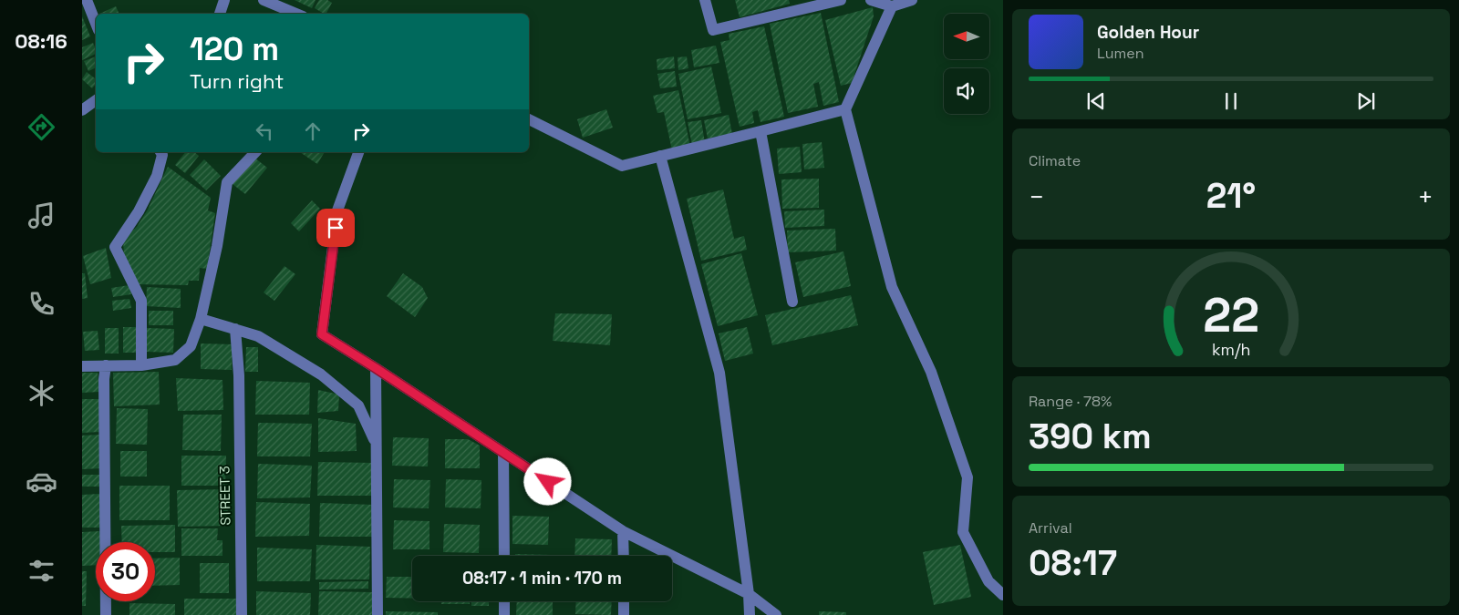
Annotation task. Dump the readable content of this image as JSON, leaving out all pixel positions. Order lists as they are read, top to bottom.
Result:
{
  "streets": {
    "street": ["STREET 3"]
  },
  "north": "left",
  "page": {
    "tabs": "08:16",
    "turn": ["120 m", "Turn right"],
    "song": ["Golden Hour", "Lumen"],
    "tile": [
      "Climate",
      ["Range · 78%", "390 km"],
      ["Arrival", "08:17"]
    ],
    "heat": ["−", "21°", "+"],
    "limit": "30",
    "trip": "08:17 · 1 min · 170 m",
    "gauge": ["22", "km/h"]
  }
}
